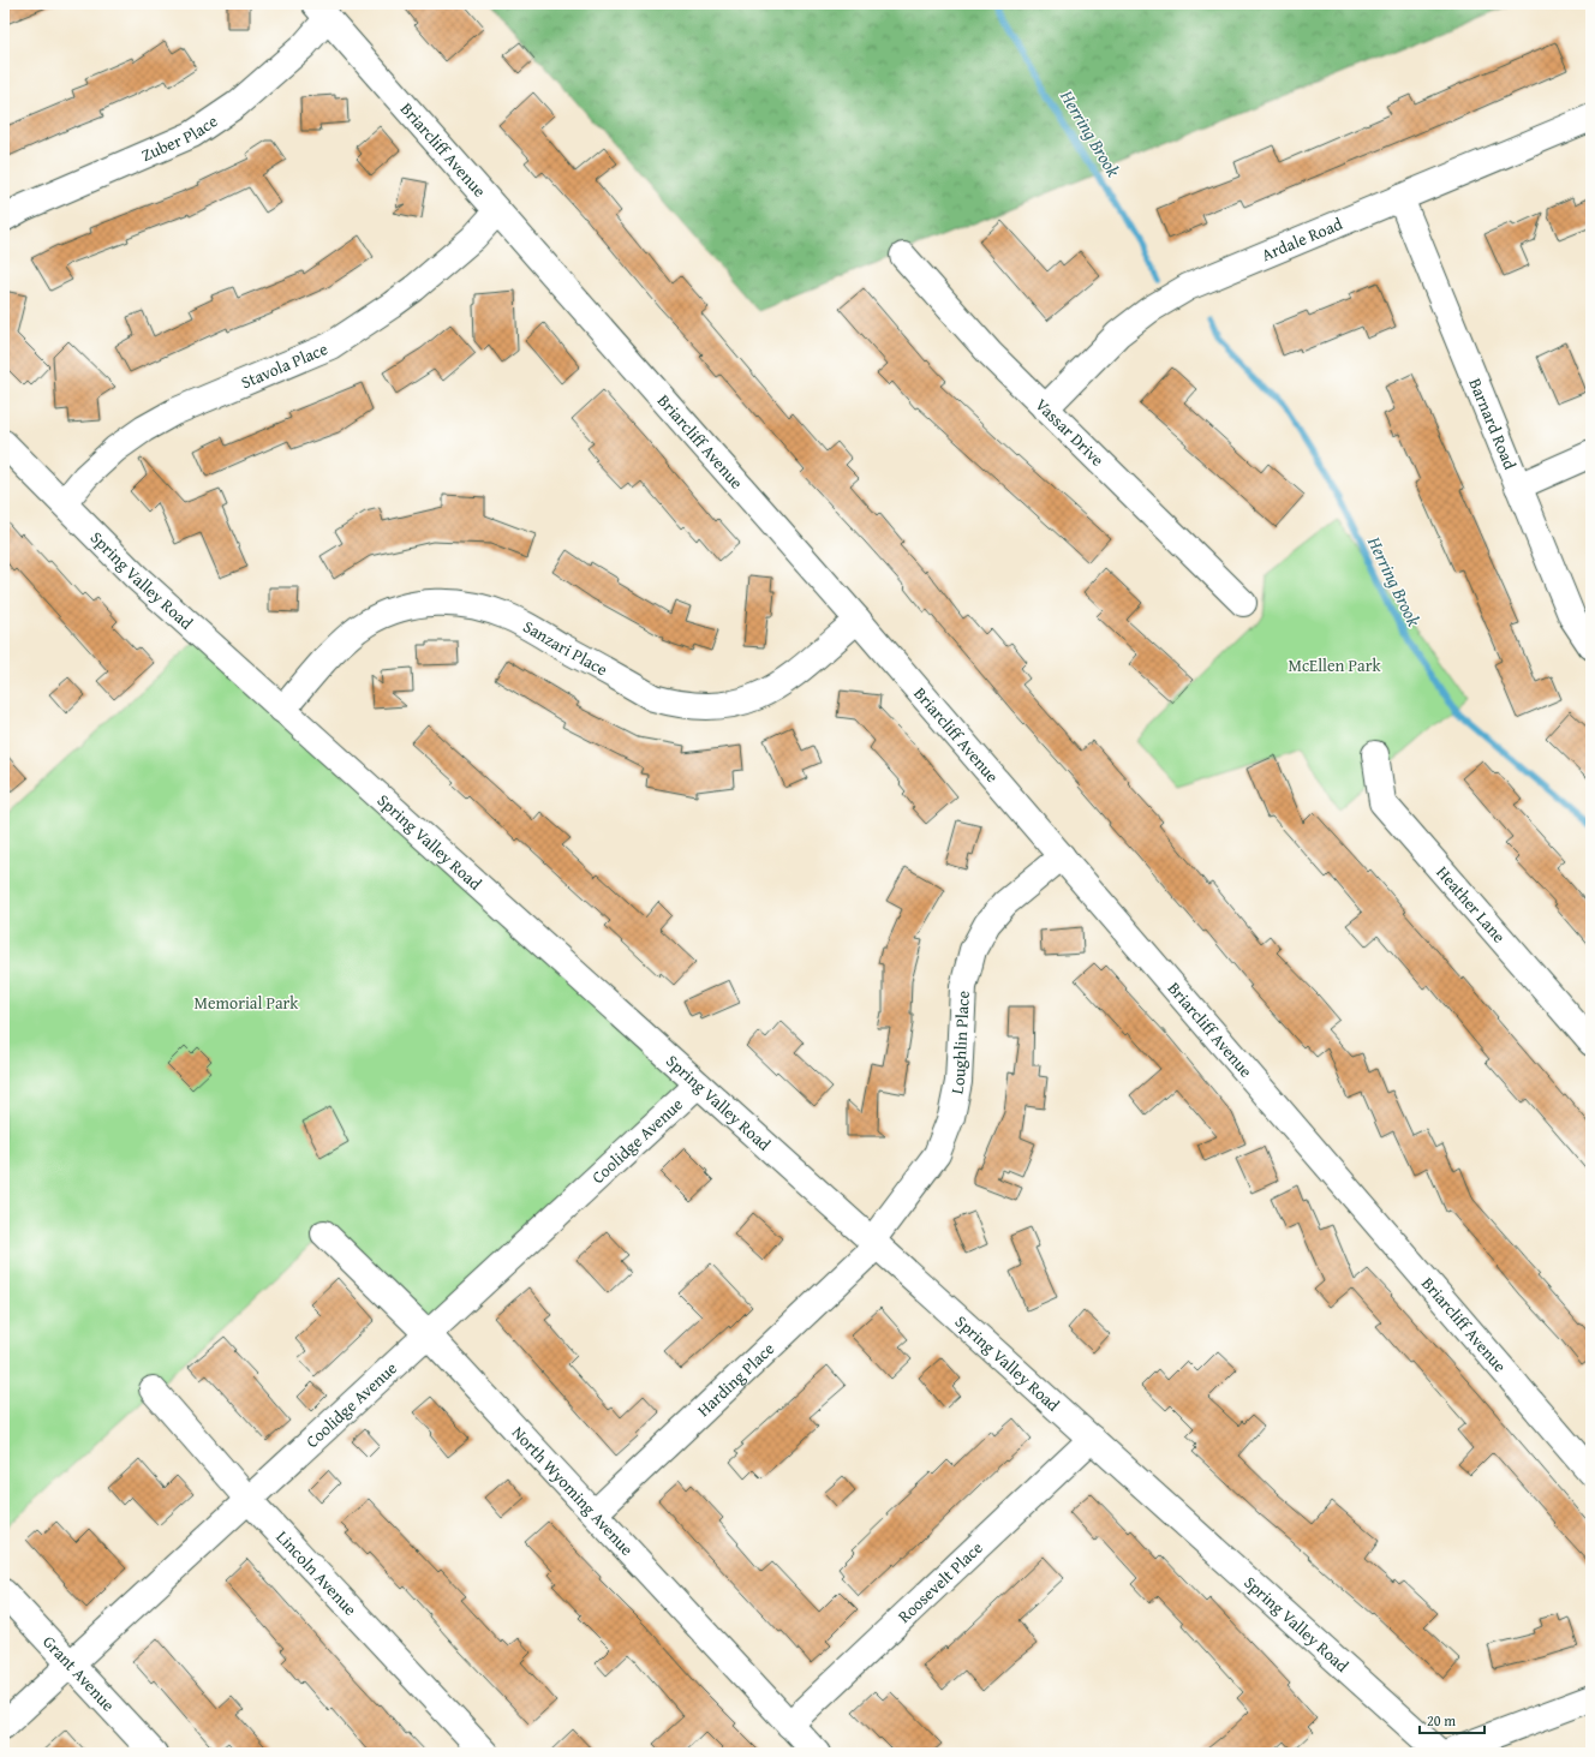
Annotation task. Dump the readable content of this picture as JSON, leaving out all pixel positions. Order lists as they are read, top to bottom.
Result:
{
  "streets": {
    "street": [
      "Zuber Place",
      "Briarcliff Avenue",
      "Ardale Road",
      "Stavola Place",
      "Barnard Road",
      "Vassar Drive",
      "Spring Valley Road",
      "Sanzari Place",
      "Heather Lane",
      "Loughlin Place",
      "Coolidge Avenue",
      "Harding Place",
      "North Wyoming Avenue",
      "Lincoln Avenue",
      "Roosevelt Place",
      "Grant Avenue"
    ]
  },
  "crossings": [
    ["Zuber Place", "Briarcliff Avenue"],
    ["Briarcliff Avenue", "Stavola Place"],
    ["Briarcliff Avenue", "Sanzari Place"],
    ["Briarcliff Avenue", "Loughlin Place"],
    ["Ardale Road", "Barnard Road"],
    ["Ardale Road", "Vassar Drive"],
    ["Stavola Place", "Spring Valley Road"],
    ["Spring Valley Road", "Sanzari Place"],
    ["Spring Valley Road", "Loughlin Place"],
    ["Spring Valley Road", "Coolidge Avenue"],
    ["Spring Valley Road", "Harding Place"],
    ["Spring Valley Road", "Roosevelt Place"],
    ["Loughlin Place", "Harding Place"],
    ["Coolidge Avenue", "North Wyoming Avenue"],
    ["Coolidge Avenue", "Lincoln Avenue"],
    ["Coolidge Avenue", "Grant Avenue"],
    ["Harding Place", "North Wyoming Avenue"],
    ["North Wyoming Avenue", "Roosevelt Place"]
  ],
  "water": ["Herring Brook"],
  "parks": ["McEllen Park", "Memorial Park"],
  "scale_bar": "20 m"
}
